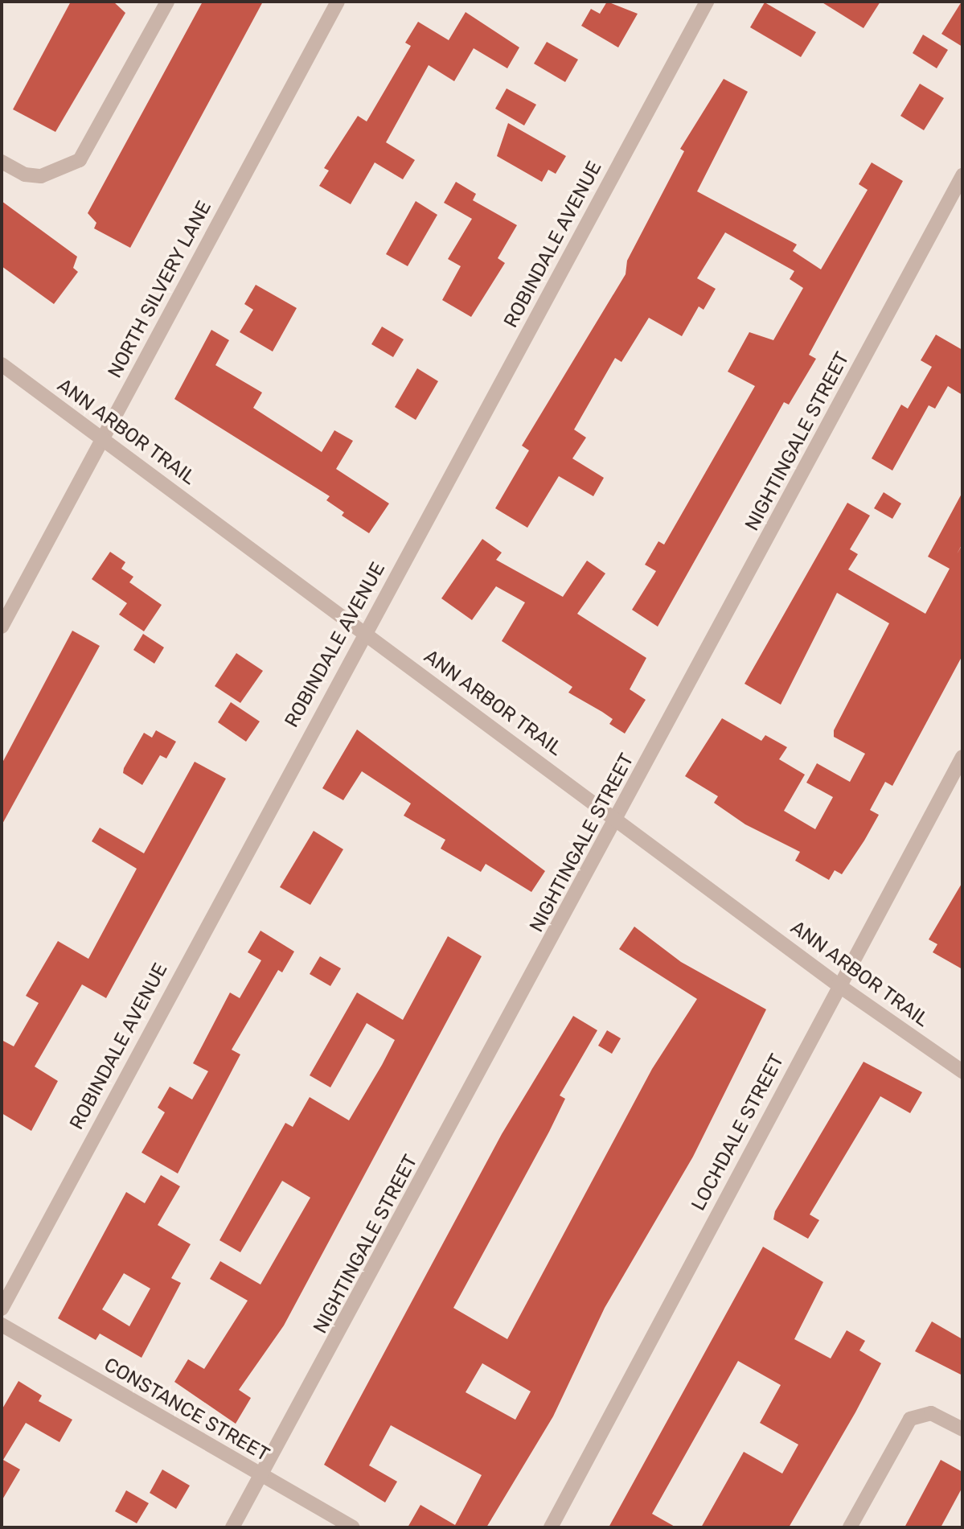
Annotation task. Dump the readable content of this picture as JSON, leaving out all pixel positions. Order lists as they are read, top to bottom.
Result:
{
  "streets": {
    "street": [
      "ROBINDALE AVENUE",
      "NORTH SILVERY LANE",
      "ANN ARBOR TRAIL",
      "NIGHTINGALE STREET",
      "LOCHDALE STREET",
      "CONSTANCE STREET"
    ]
  },
  "crossings": [
    ["ROBINDALE AVENUE", "ANN ARBOR TRAIL"],
    ["NORTH SILVERY LANE", "ANN ARBOR TRAIL"],
    ["ANN ARBOR TRAIL", "NIGHTINGALE STREET"],
    ["ANN ARBOR TRAIL", "LOCHDALE STREET"],
    ["NIGHTINGALE STREET", "CONSTANCE STREET"]
  ]
}
